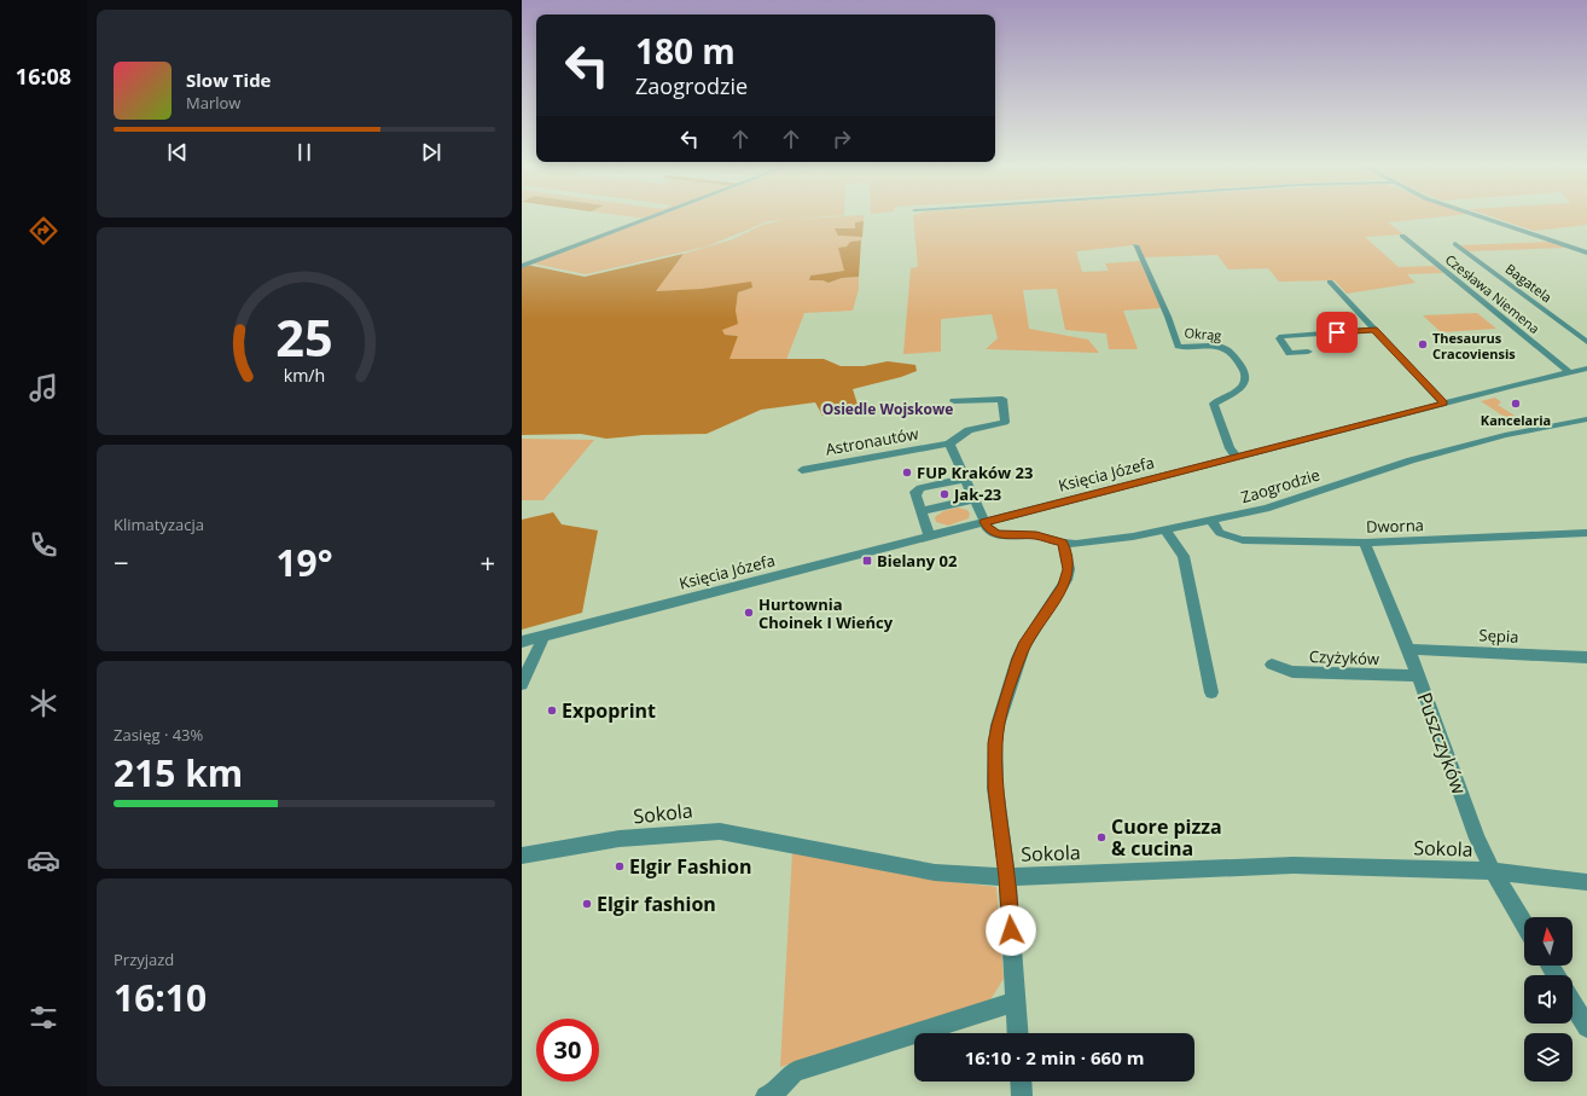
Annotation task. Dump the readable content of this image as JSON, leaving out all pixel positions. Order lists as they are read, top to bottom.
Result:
{
  "streets": {
    "street": [
      "Bagatela",
      "Czesława Niemena",
      "Okrąg",
      "Astronautów",
      "Księcia Józefa",
      "Zaogrodzie",
      "Dworna",
      "Sępia",
      "Czyżyków",
      "Puszczyków",
      "Sokola"
    ]
  },
  "crossings": [
    ["Czesława Niemena", "Księcia Józefa"],
    ["Okrąg", "Księcia Józefa"],
    ["Księcia Józefa", "Zaogrodzie"],
    ["Zaogrodzie", "Dworna"],
    ["Dworna", "Puszczyków"],
    ["Sępia", "Puszczyków"],
    ["Czyżyków", "Puszczyków"],
    ["Puszczyków", "Sokola"]
  ],
  "districts": ["Osiedle Wojskowe"],
  "places": {
    "other": [
      "Thesaurus Cracoviensis",
      "Kancelaria",
      "FUP Kraków 23",
      "Jak-23",
      "Hurtownia Choinek I Wieńcy",
      "Expoprint",
      "Cuore pizza & cucina",
      "Elgir Fashion",
      "Elgir fashion"
    ],
    "transit": ["Bielany 02"]
  },
  "north": "top",
  "page": {
    "tabs": "16:08",
    "turn": ["180 m", "Zaogrodzie"],
    "song": ["Slow Tide", "Marlow"],
    "tile": [
      "Klimatyzacja",
      ["Zasięg · 43%", "215 km"],
      ["Przyjazd", "16:10"]
    ],
    "heat": ["−", "19°", "+"],
    "limit": "30",
    "trip": "16:10 · 2 min · 660 m",
    "gauge": ["25", "km/h"]
  }
}
